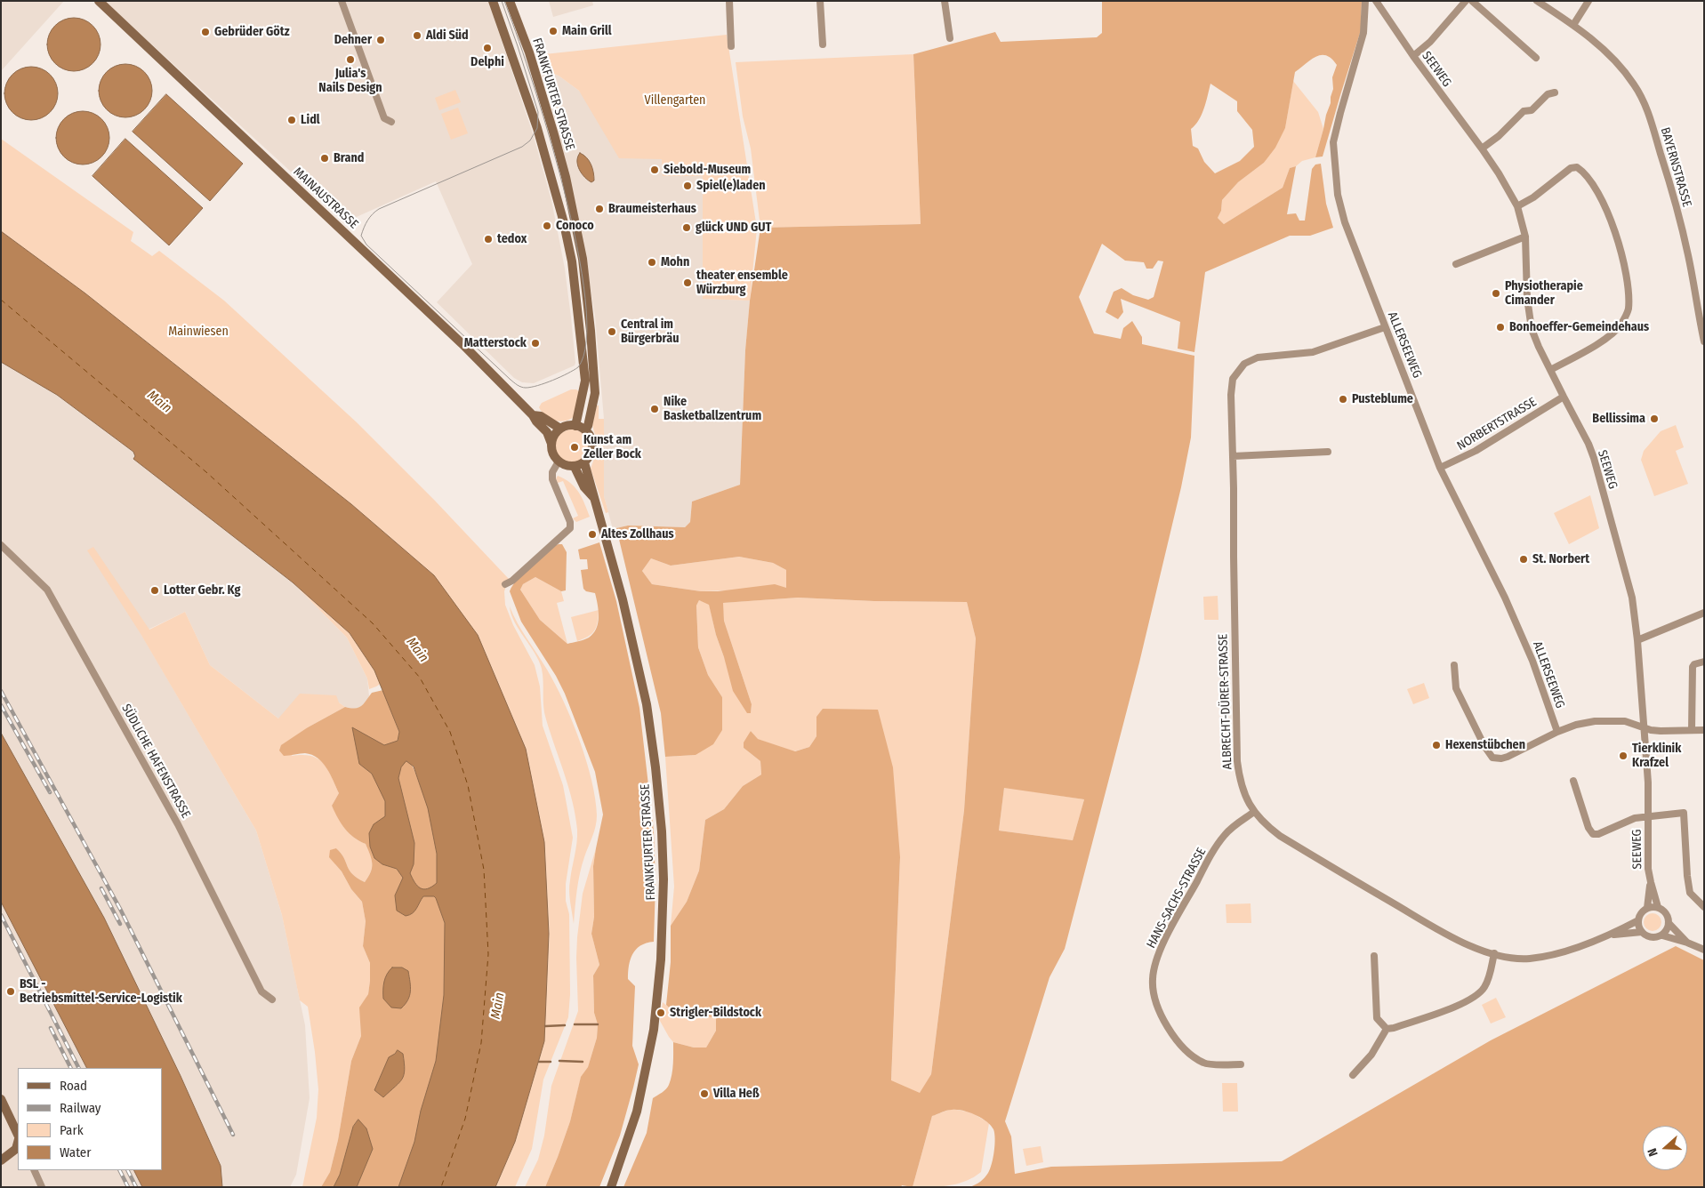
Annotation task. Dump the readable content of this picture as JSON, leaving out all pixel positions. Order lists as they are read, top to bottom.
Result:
{
  "streets": {
    "main road": ["FRANKFURTER STRASSE", "MAINAUSTRASSE"],
    "street": [
      "SEEWEG",
      "BAYERNSTRASSE",
      "ALLERSEEWEG",
      "NORBERTSTRASSE",
      "ALBRECHT-DÜRER-STRASSE",
      "SÜDLICHE HAFENSTRASSE",
      "HANS-SACHS-STRASSE"
    ]
  },
  "crossings": [
    ["SEEWEG", "NORBERTSTRASSE"],
    ["SEEWEG", "ALBRECHT-DÜRER-STRASSE"],
    ["FRANKFURTER STRASSE", "MAINAUSTRASSE"],
    ["ALLERSEEWEG", "NORBERTSTRASSE"],
    ["ALLERSEEWEG", "ALBRECHT-DÜRER-STRASSE"],
    ["ALBRECHT-DÜRER-STRASSE", "HANS-SACHS-STRASSE"]
  ],
  "water": ["Main"],
  "parks": ["Villengarten", "Mainwiesen"],
  "places": [
    "Main Grill",
    "Gebrüder Götz",
    "Aldi Süd",
    "Dehner",
    "Delphi",
    "Julia's Nails Design",
    "Lidl",
    "Brand",
    "Siebold-Museum",
    "Spiel(e)laden",
    "Braumeisterhaus",
    "Conoco",
    "glück UND GUT",
    "tedox",
    "Mohn",
    "theater ensemble Würzburg",
    "Physiotherapie Cimander",
    "Bonhoeffer-Gemeindehaus",
    "Central im Bürgerbräu",
    "Matterstock",
    "Pusteblume",
    "Nike Basketballzentrum",
    "Bellissima",
    "Kunst am Zeller Bock",
    "Altes Zollhaus",
    "St. Norbert",
    "Lotter Gebr. Kg",
    "Hexenstübchen",
    "Tierklinik Krafzel",
    "BSL - Betriebsmittel-Service-Logistik",
    "Strigler-Bildstock",
    "Villa Heß"
  ],
  "legend": [
    "Road",
    "Railway",
    "Park",
    "Water"
  ],
  "north": "left"
}
